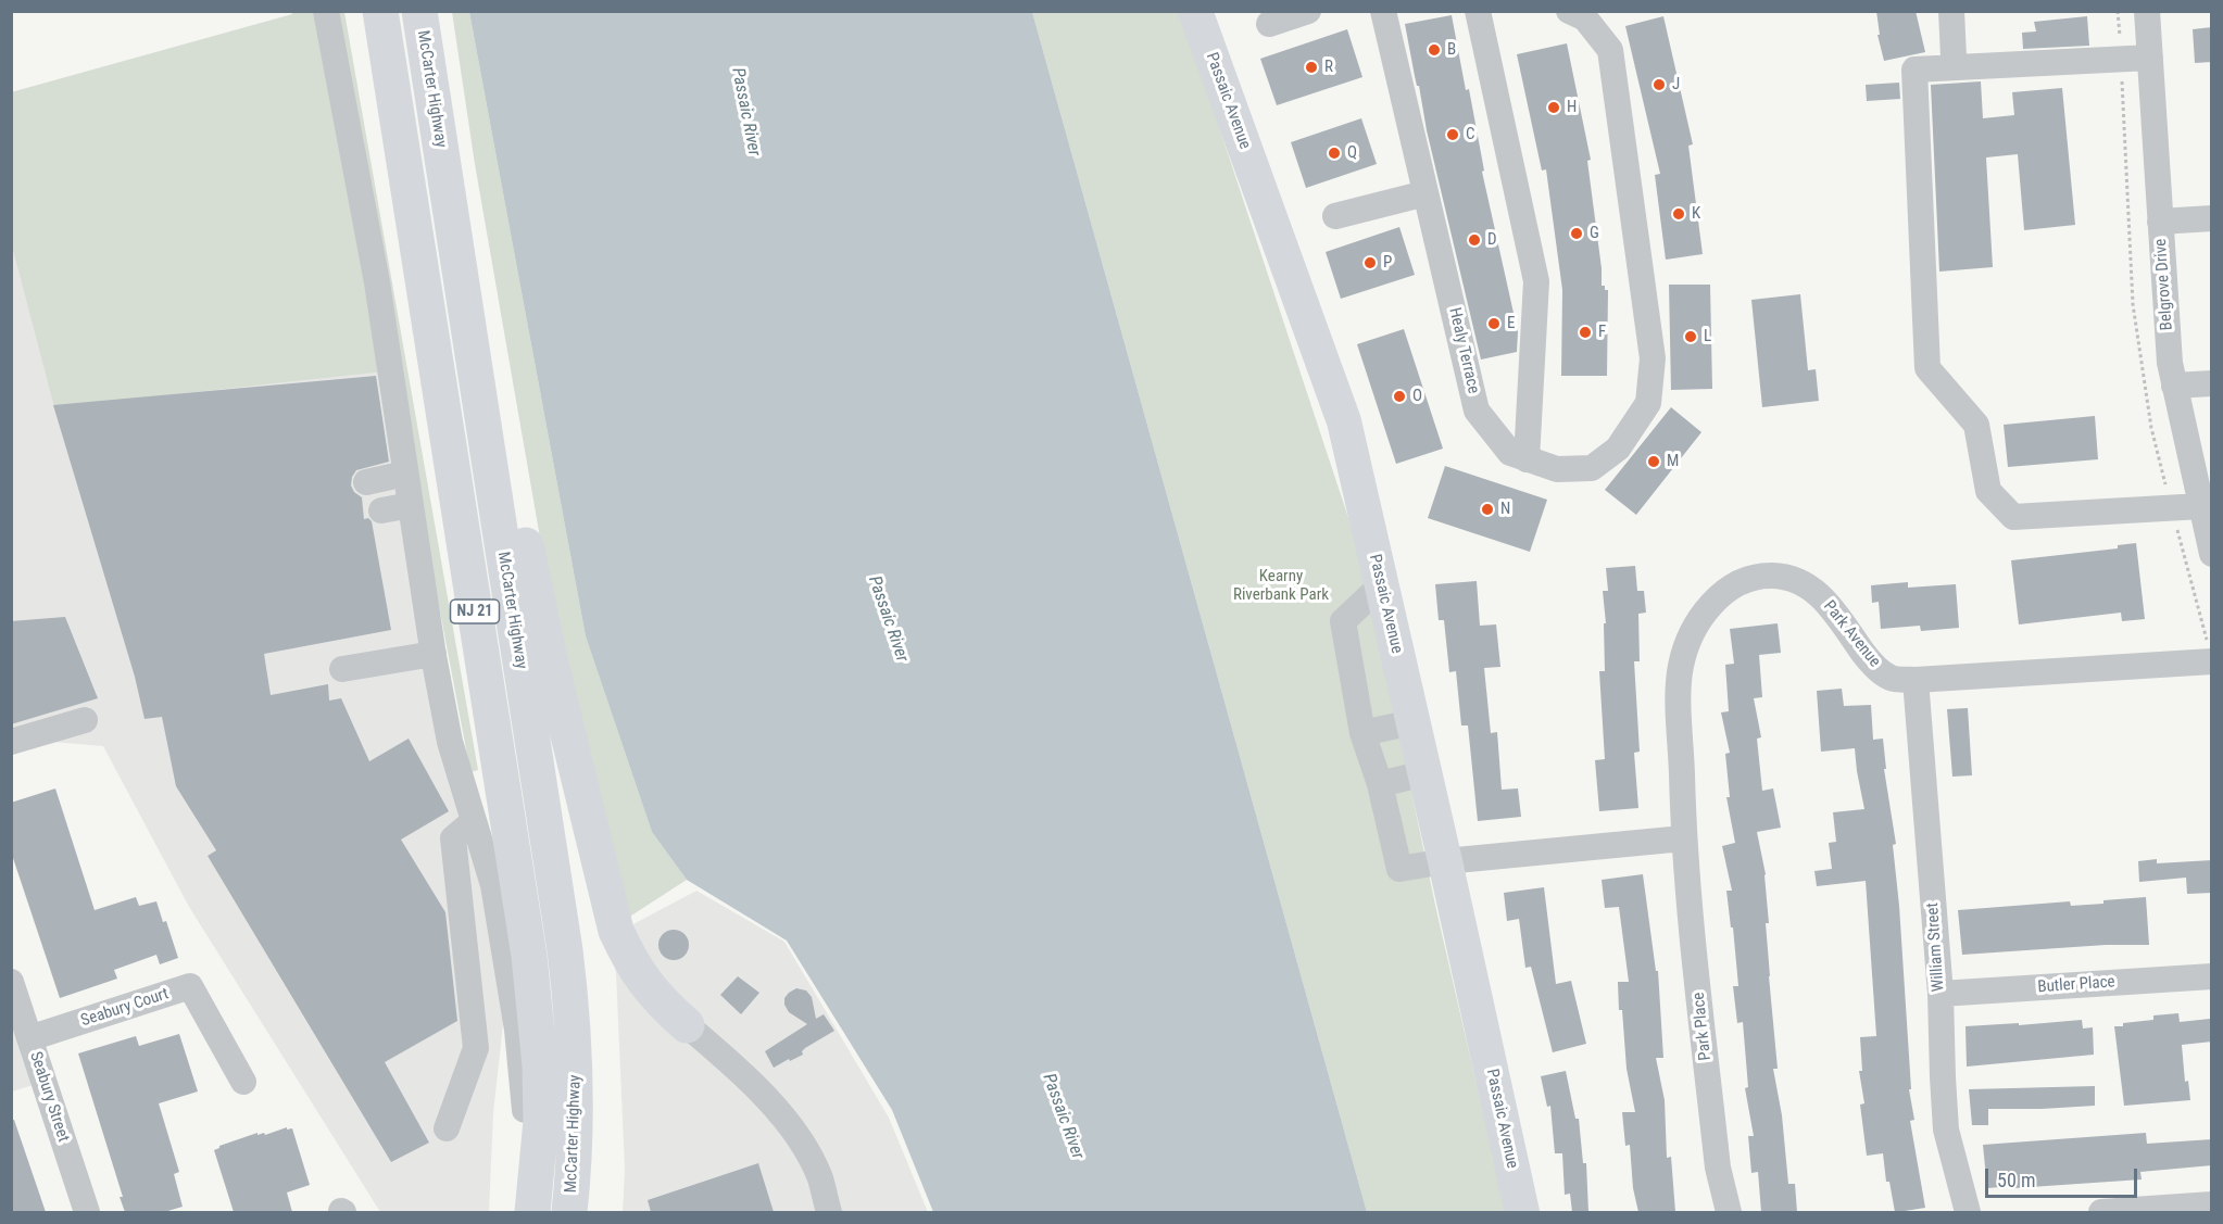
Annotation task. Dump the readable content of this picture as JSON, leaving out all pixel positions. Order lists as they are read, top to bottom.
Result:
{
  "streets": {
    "highway": ["McCarter Highway", "NJ 21"],
    "main road": ["Passaic Avenue"],
    "street": [
      "Belgrove Drive",
      "Healy Terrace",
      "Park Avenue",
      "William Street",
      "Butler Place",
      "Seabury Court",
      "Park Place",
      "Seabury Street"
    ]
  },
  "crossings": [
    ["Park Avenue", "William Street"],
    ["Park Avenue", "Park Place"],
    ["William Street", "Butler Place"],
    ["Seabury Court", "Seabury Street"]
  ],
  "water": ["Passaic River"],
  "parks": ["Kearny Riverbank Park"],
  "places": [
    "B",
    "R",
    "J",
    "H",
    "C",
    "Q",
    "K",
    "G",
    "D",
    "P",
    "E",
    "F",
    "L",
    "O",
    "M",
    "N"
  ],
  "scale_bar": "50 m"
}
